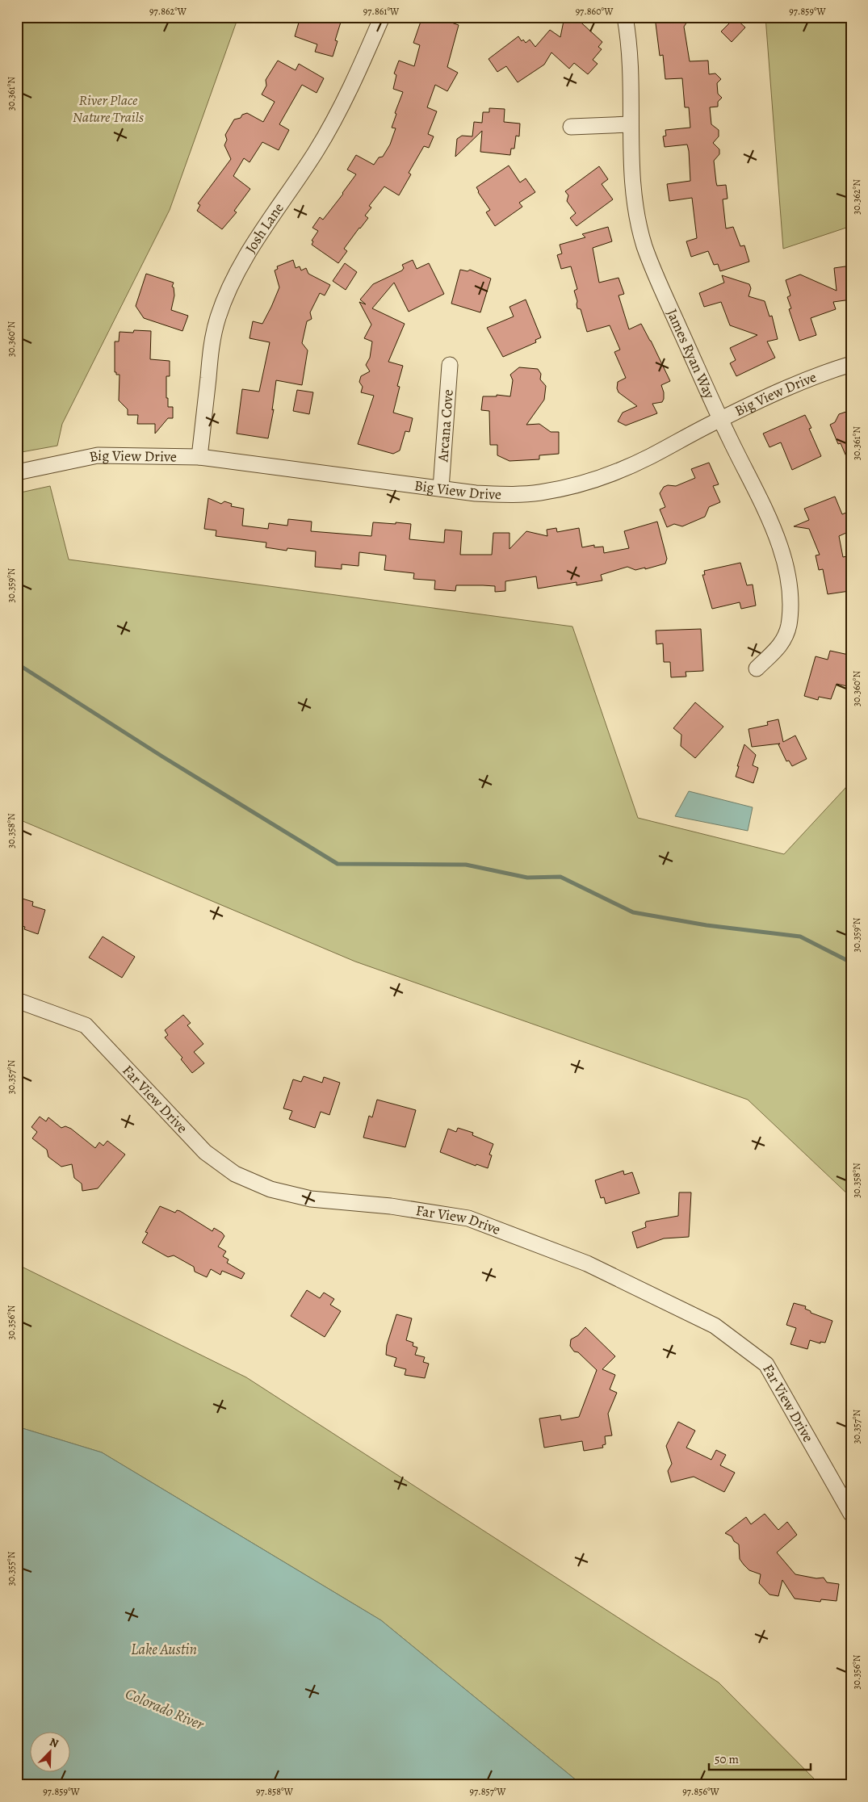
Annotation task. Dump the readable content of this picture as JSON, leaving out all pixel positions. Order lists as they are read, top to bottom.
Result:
{
  "streets": {
    "street": [
      "Josh Lane",
      "James Ryan Way",
      "Big View Drive",
      "Arcana Cove",
      "Far View Drive"
    ]
  },
  "crossings": [
    ["Josh Lane", "Big View Drive"],
    ["James Ryan Way", "Big View Drive"],
    ["Big View Drive", "Arcana Cove"]
  ],
  "water": ["Lake Austin", "Colorado River"],
  "parks": ["River Place Nature Trails"],
  "scale_bar": "50 m",
  "north": "top right",
  "coordinates": [
    "97.862°W",
    "97.861°W",
    "97.860°W",
    "97.859°W",
    "30.361°N",
    "30.362°N",
    "30.360°N",
    "30.359°N",
    "30.358°N",
    "30.357°N",
    "30.356°N",
    "30.355°N",
    "97.858°W",
    "97.857°W",
    "97.856°W"
  ]
}
